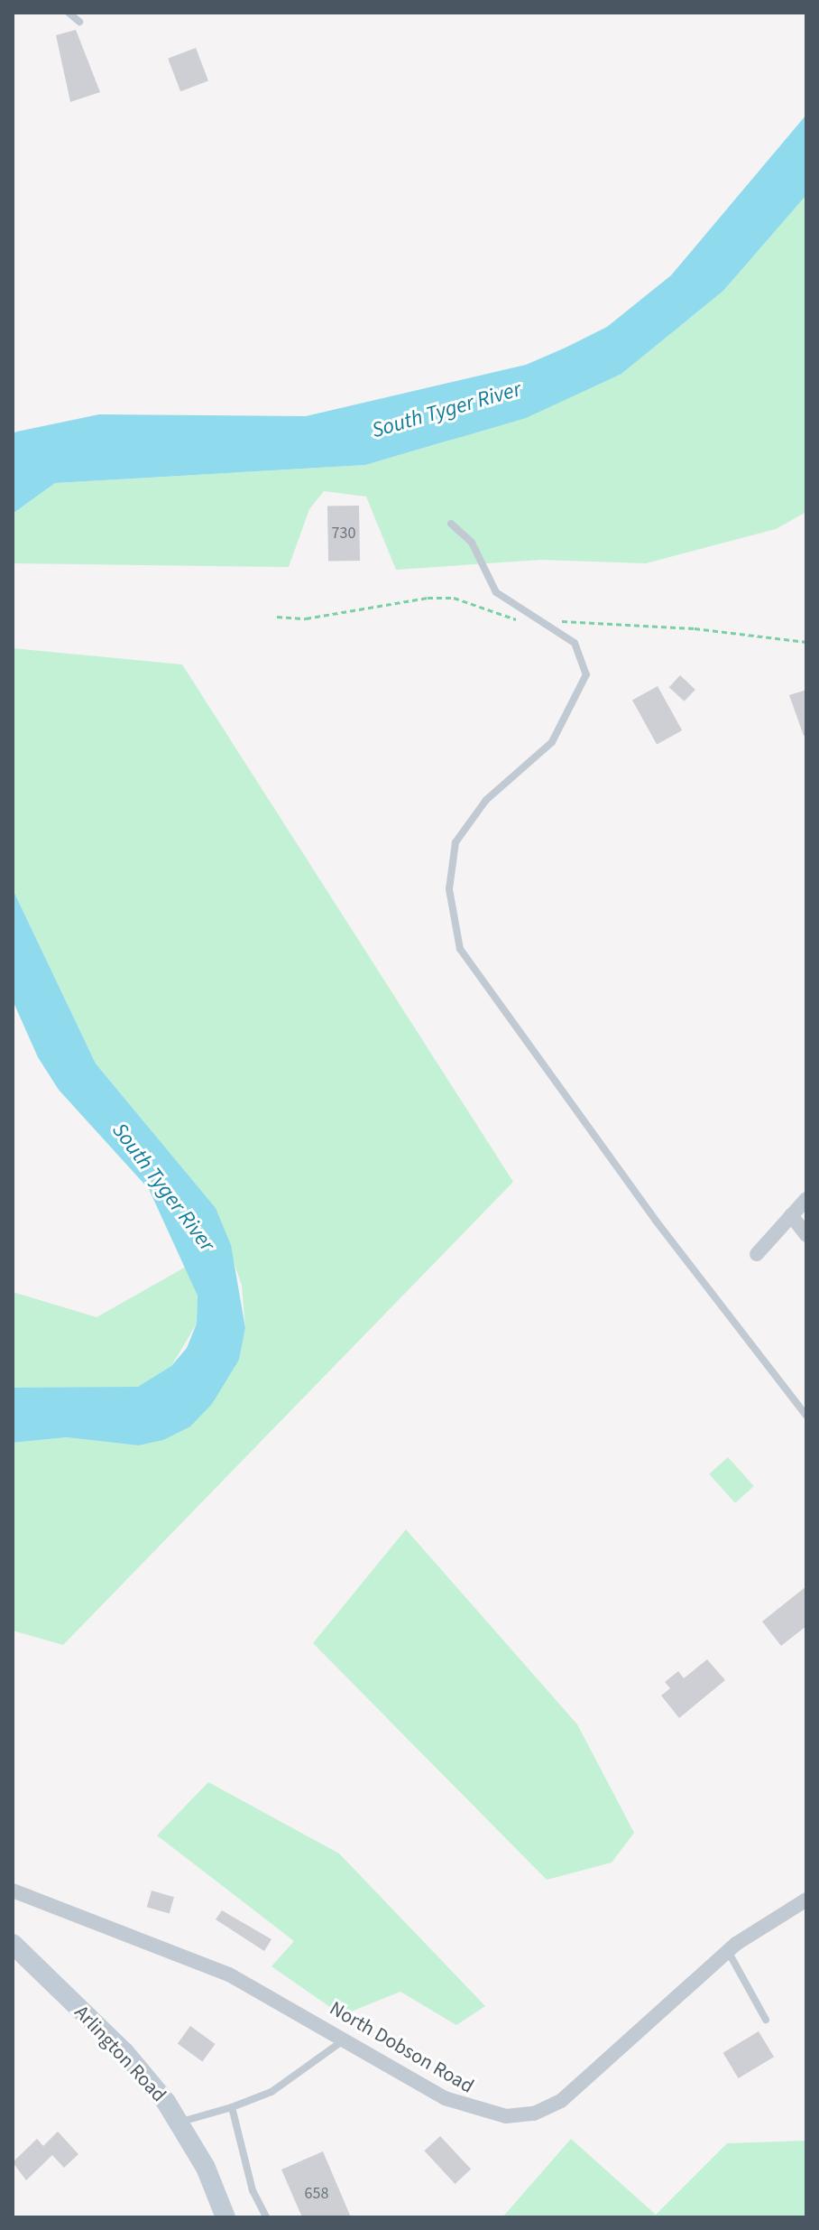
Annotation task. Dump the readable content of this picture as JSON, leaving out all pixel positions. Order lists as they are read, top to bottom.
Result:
{
  "streets": {
    "main road": ["Arlington Road"],
    "street": ["North Dobson Road"]
  },
  "water": ["South Tyger River"],
  "house_numbers": ["730", "658"]
}
